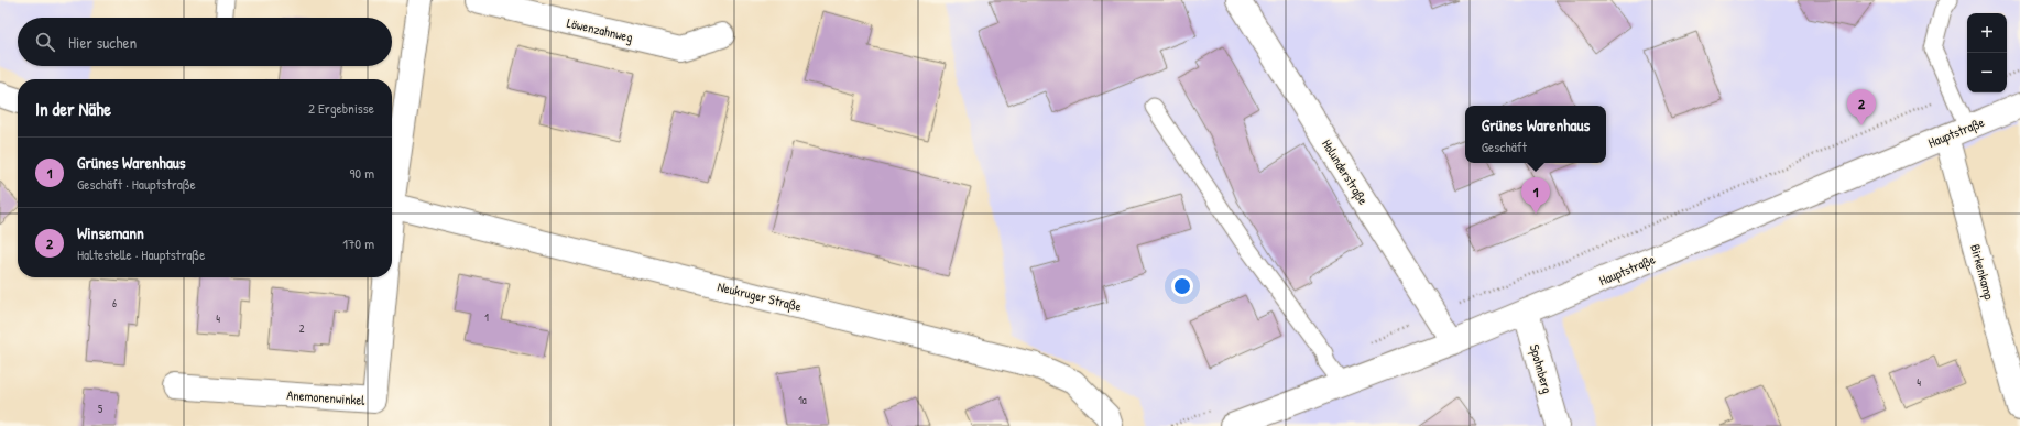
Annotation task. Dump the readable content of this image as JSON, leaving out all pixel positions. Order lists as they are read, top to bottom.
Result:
{
  "streets": {
    "street": [
      "Löwenzahnweg",
      "Hauptstraße",
      "Holunderstraße",
      "Birkenkamp",
      "Neukruger Straße",
      "Spohnberg",
      "Anemonenwinkel"
    ]
  },
  "crossings": [
    ["Hauptstraße", "Holunderstraße"],
    ["Hauptstraße", "Birkenkamp"],
    ["Hauptstraße", "Spohnberg"]
  ],
  "house_numbers": [
    "6",
    "1",
    "4",
    "2",
    "4",
    "1a",
    "5"
  ],
  "page": {
    "map_buttons": ["+", "−"],
    "search": "Hier suchen",
    "heading": ["In der Nähe", "2 Ergebnisse"],
    "pins": ["2", "1"],
    "popup": ["Grünes Warenhaus", "Geschäft"],
    "list": [
      {
        "mark": "1",
        "name": "Grünes Warenhaus",
        "note": "Geschäft · Hauptstraße",
        "value": "90 m"
      },
      {
        "mark": "2",
        "name": "Winsemann",
        "note": "Haltestelle · Hauptstraße",
        "value": "170 m"
      }
    ]
  }
}
